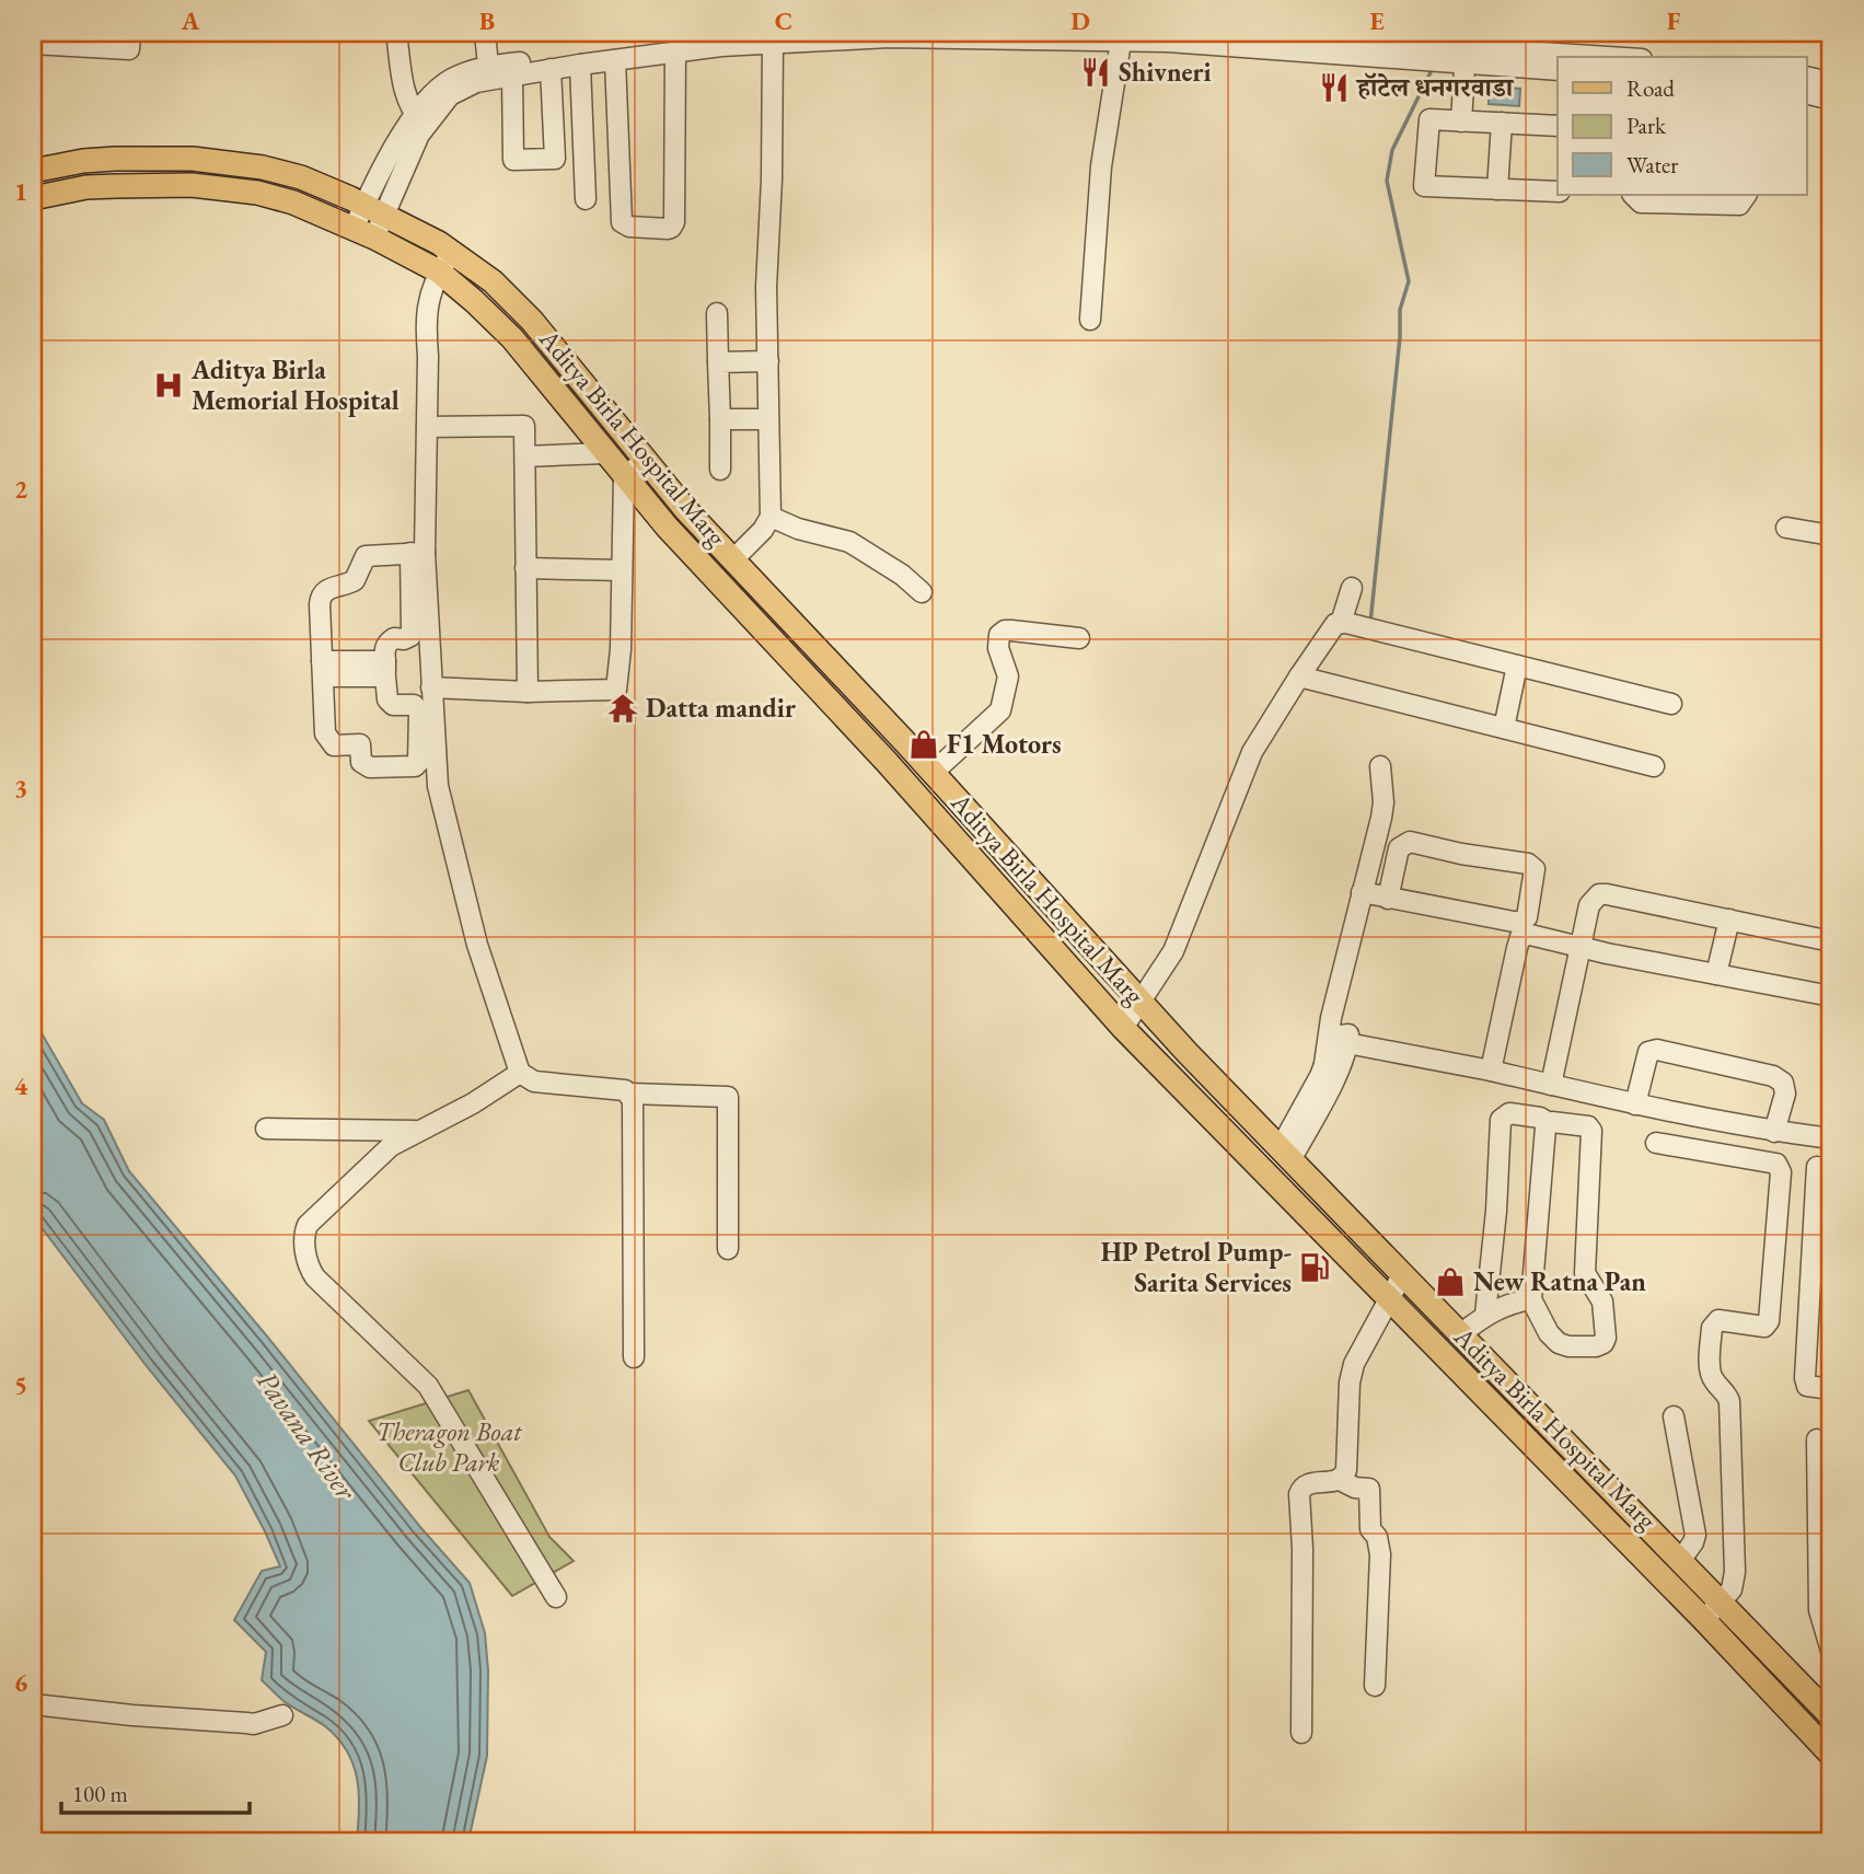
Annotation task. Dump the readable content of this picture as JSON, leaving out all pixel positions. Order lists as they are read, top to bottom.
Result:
{
  "streets": {
    "main road": ["Aditya Birla Hospital Marg"]
  },
  "water": ["Pavana River"],
  "parks": ["Theragon Boat Club Park"],
  "places": {
    "restaurant": ["Shivneri", "हॉटेल धनगरवाडा"],
    "hospital": ["Aditya Birla Memorial Hospital"],
    "temple": ["Datta mandir"],
    "shop": ["F1 Motors", "New Ratna Pan"],
    "fuel station": ["HP Petrol Pump- Sarita Services"]
  },
  "legend": ["Road", "Park", "Water"],
  "scale_bar": "100 m",
  "grid": {
    "columns": [
      "A",
      "B",
      "C",
      "D",
      "E",
      "F"
    ],
    "rows": [
      "1",
      "2",
      "3",
      "4",
      "5",
      "6"
    ]
  }
}
